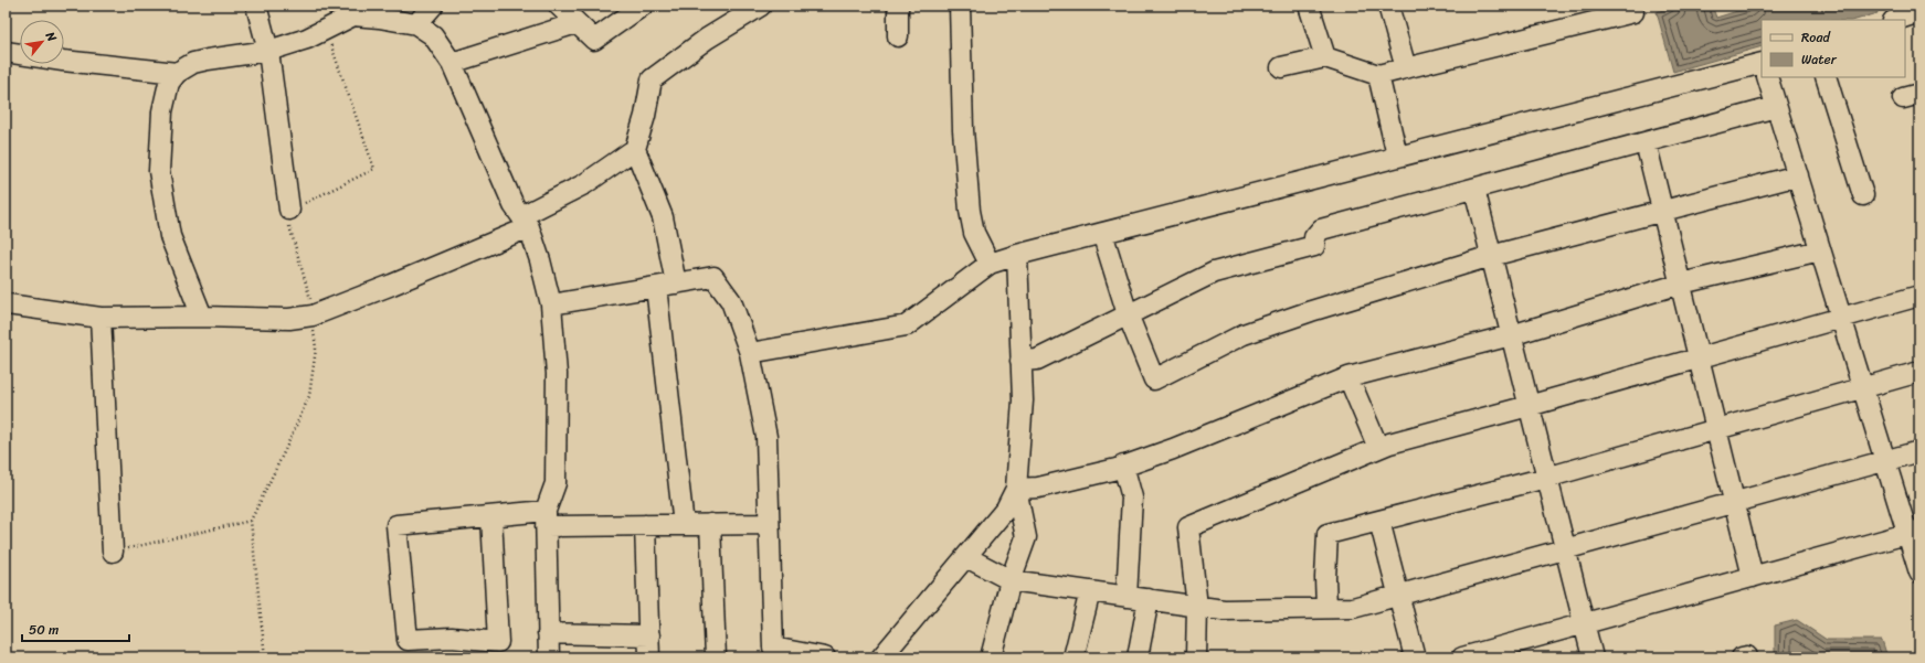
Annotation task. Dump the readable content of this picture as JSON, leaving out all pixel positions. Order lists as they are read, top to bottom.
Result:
{
  "legend": ["Road", "Water"],
  "scale_bar": "50 m",
  "north": "top right"
}
